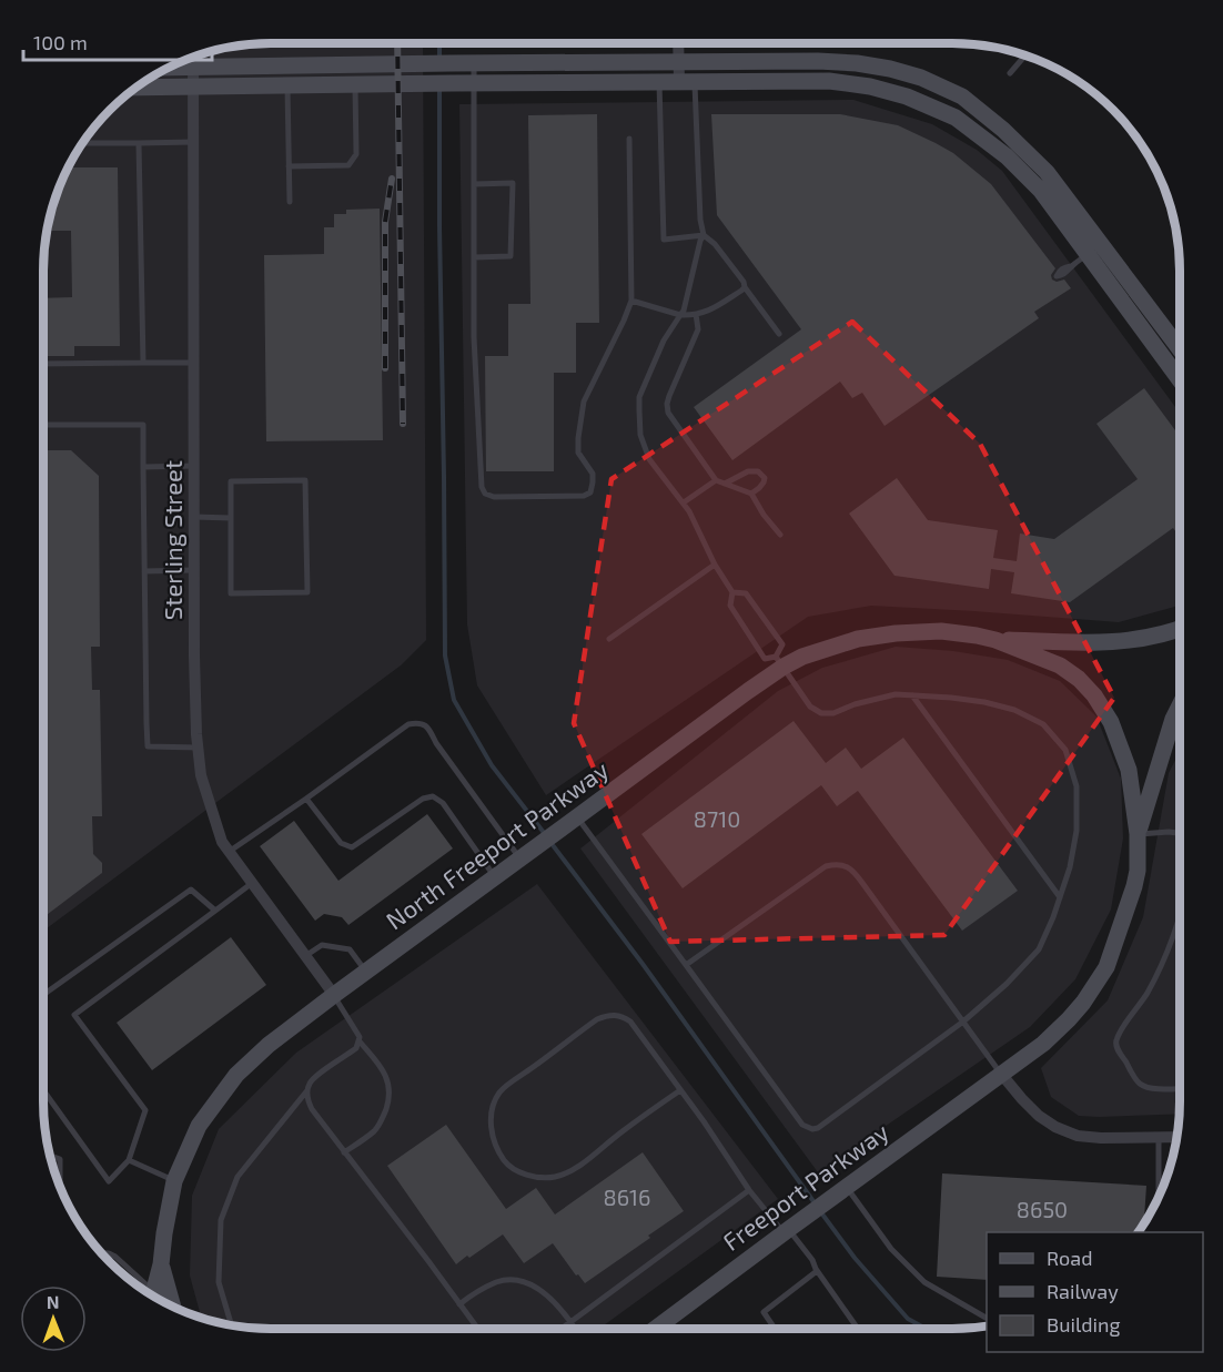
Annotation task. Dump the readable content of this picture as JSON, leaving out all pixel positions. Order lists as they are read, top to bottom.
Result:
{
  "streets": {
    "main road": ["North Freeport Parkway", "Freeport Parkway"],
    "street": ["Sterling Street"]
  },
  "crossings": [
    ["Sterling Street", "North Freeport Parkway"]
  ],
  "house_numbers": ["8710", "8616", "8650"],
  "legend": ["Road", "Railway", "Building"],
  "scale_bar": "100 m",
  "north": "top"
}
